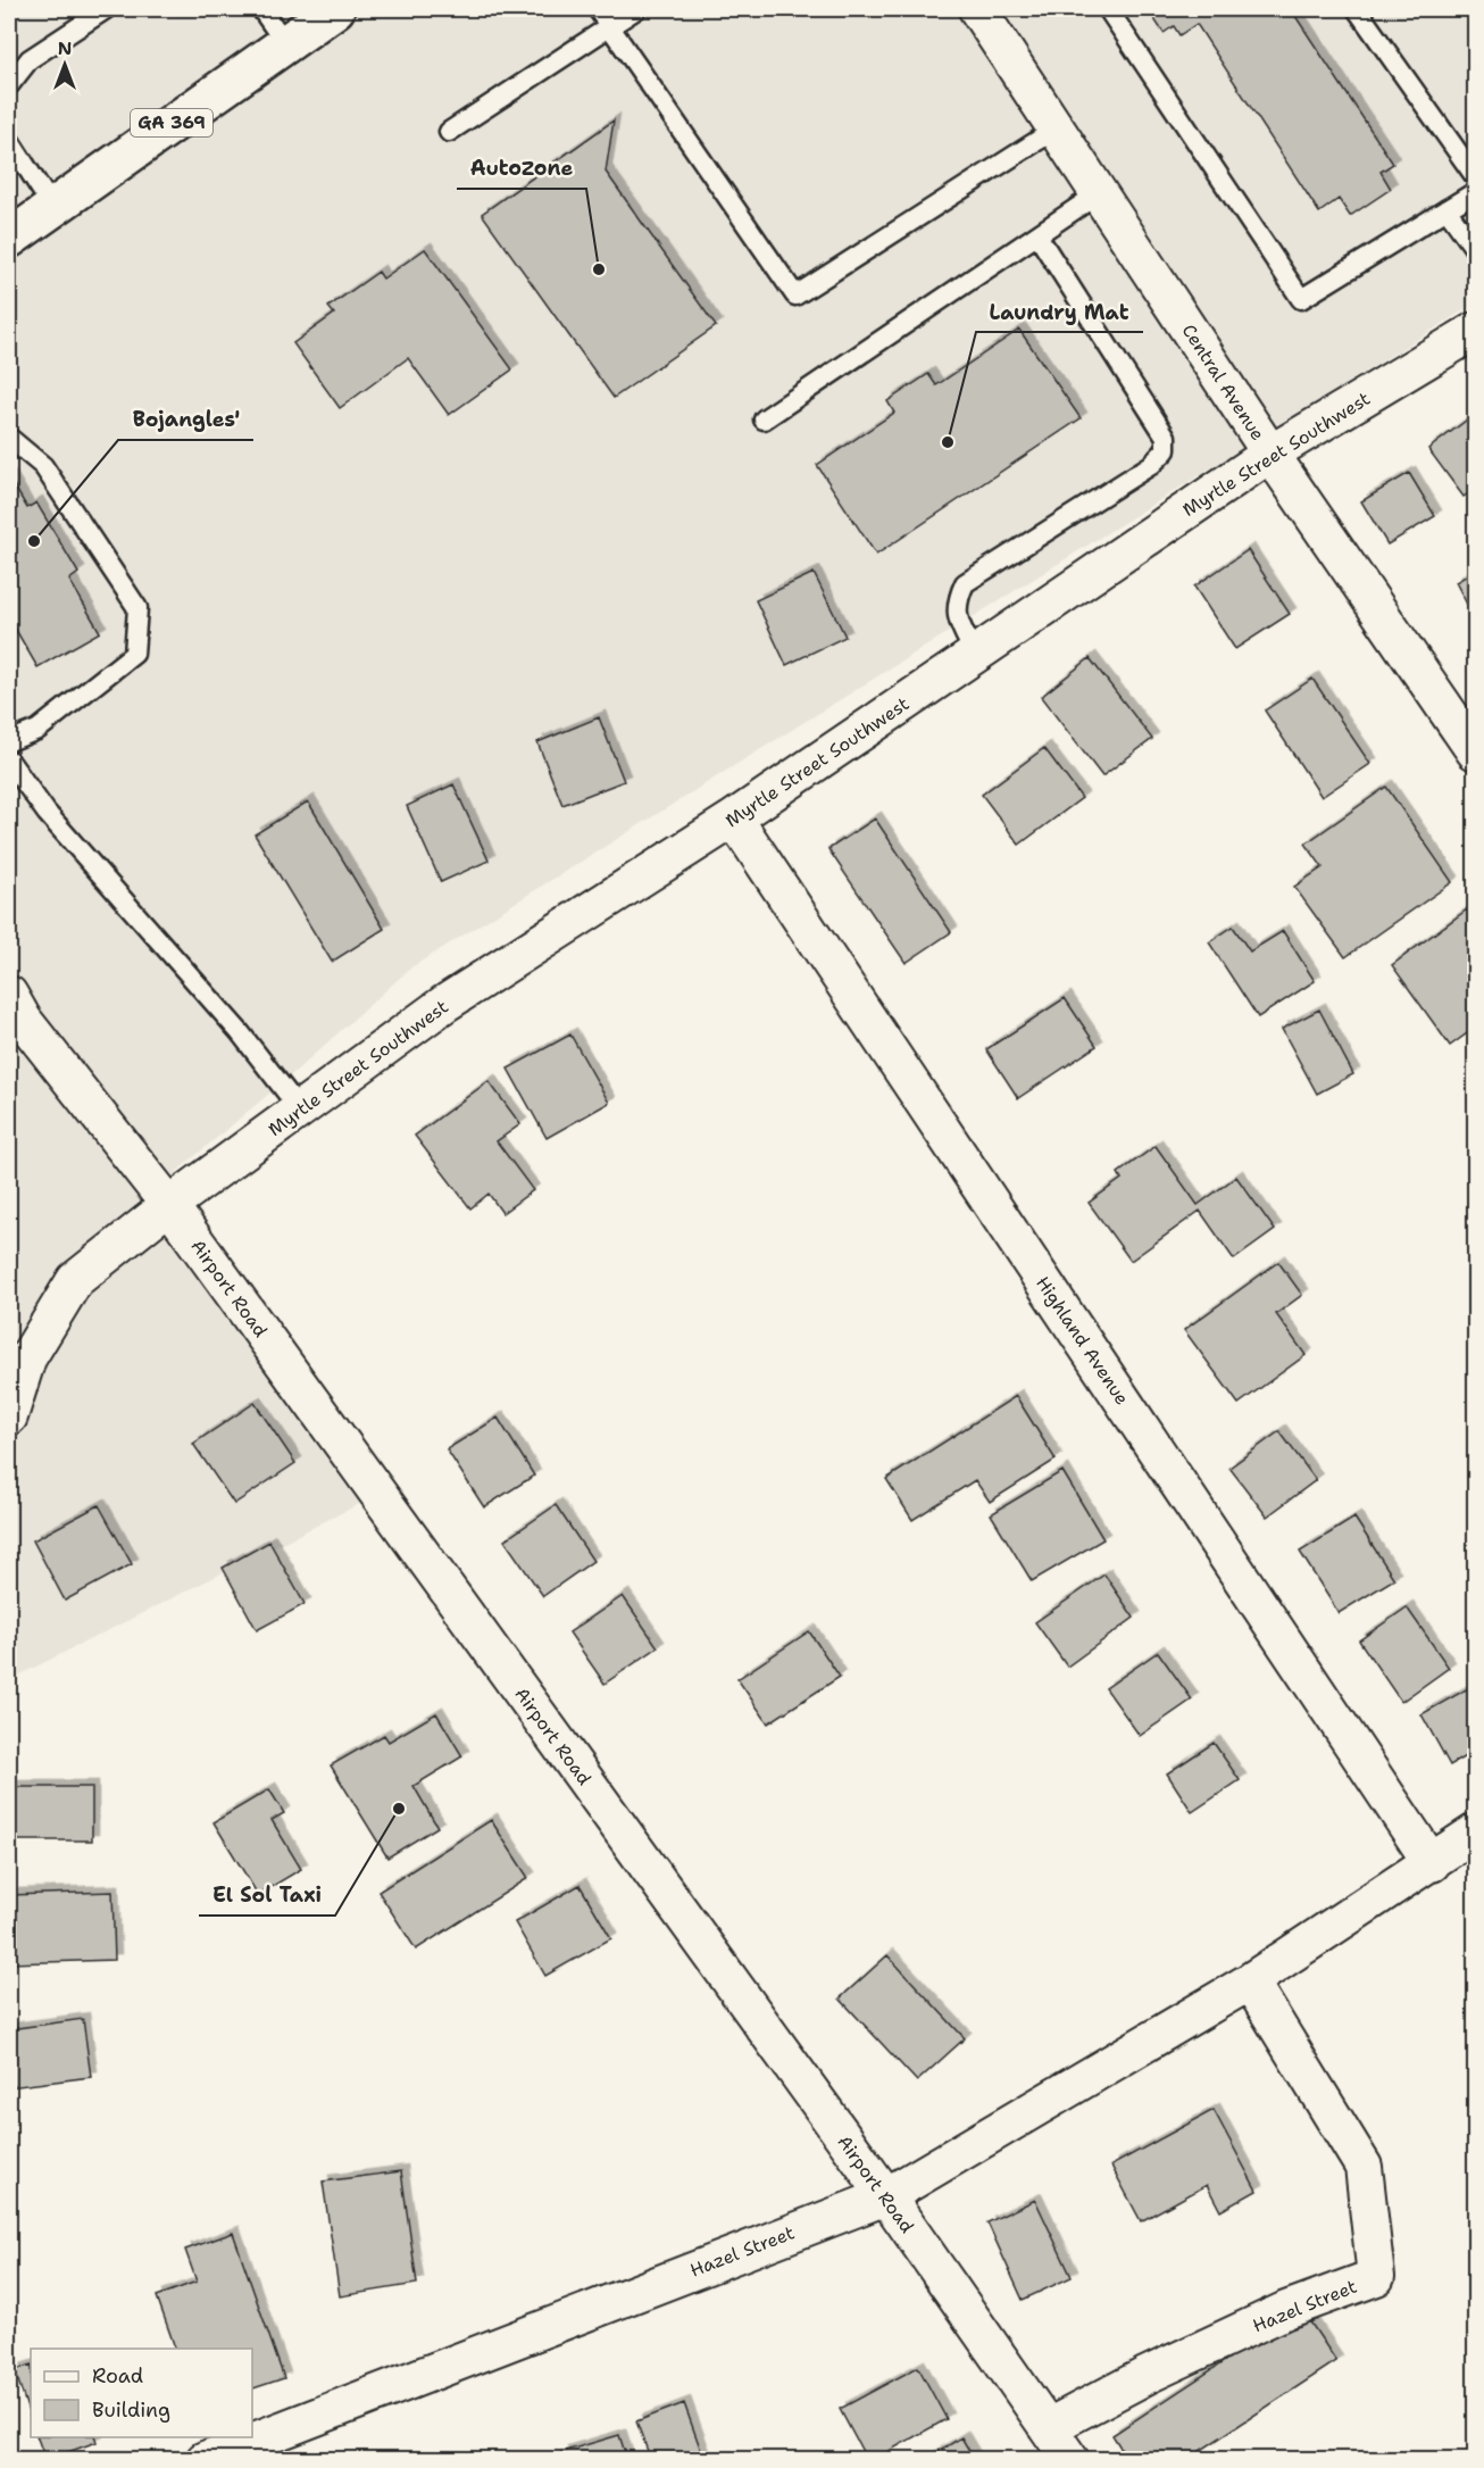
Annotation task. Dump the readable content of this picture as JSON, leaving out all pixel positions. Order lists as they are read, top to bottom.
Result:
{
  "streets": {
    "main road": ["GA 369"],
    "street": [
      "Central Avenue",
      "Myrtle Street Southwest",
      "Airport Road",
      "Highland Avenue",
      "Hazel Street"
    ]
  },
  "crossings": [
    ["Central Avenue", "Myrtle Street Southwest"],
    ["Myrtle Street Southwest", "Airport Road"],
    ["Myrtle Street Southwest", "Highland Avenue"],
    ["Airport Road", "Hazel Street"],
    ["Highland Avenue", "Hazel Street"]
  ],
  "places": [
    "AutoZone",
    "Laundry Mat",
    "Bojangles'",
    "El Sol Taxi"
  ],
  "legend": ["Road", "Building"],
  "north": "top"
}
